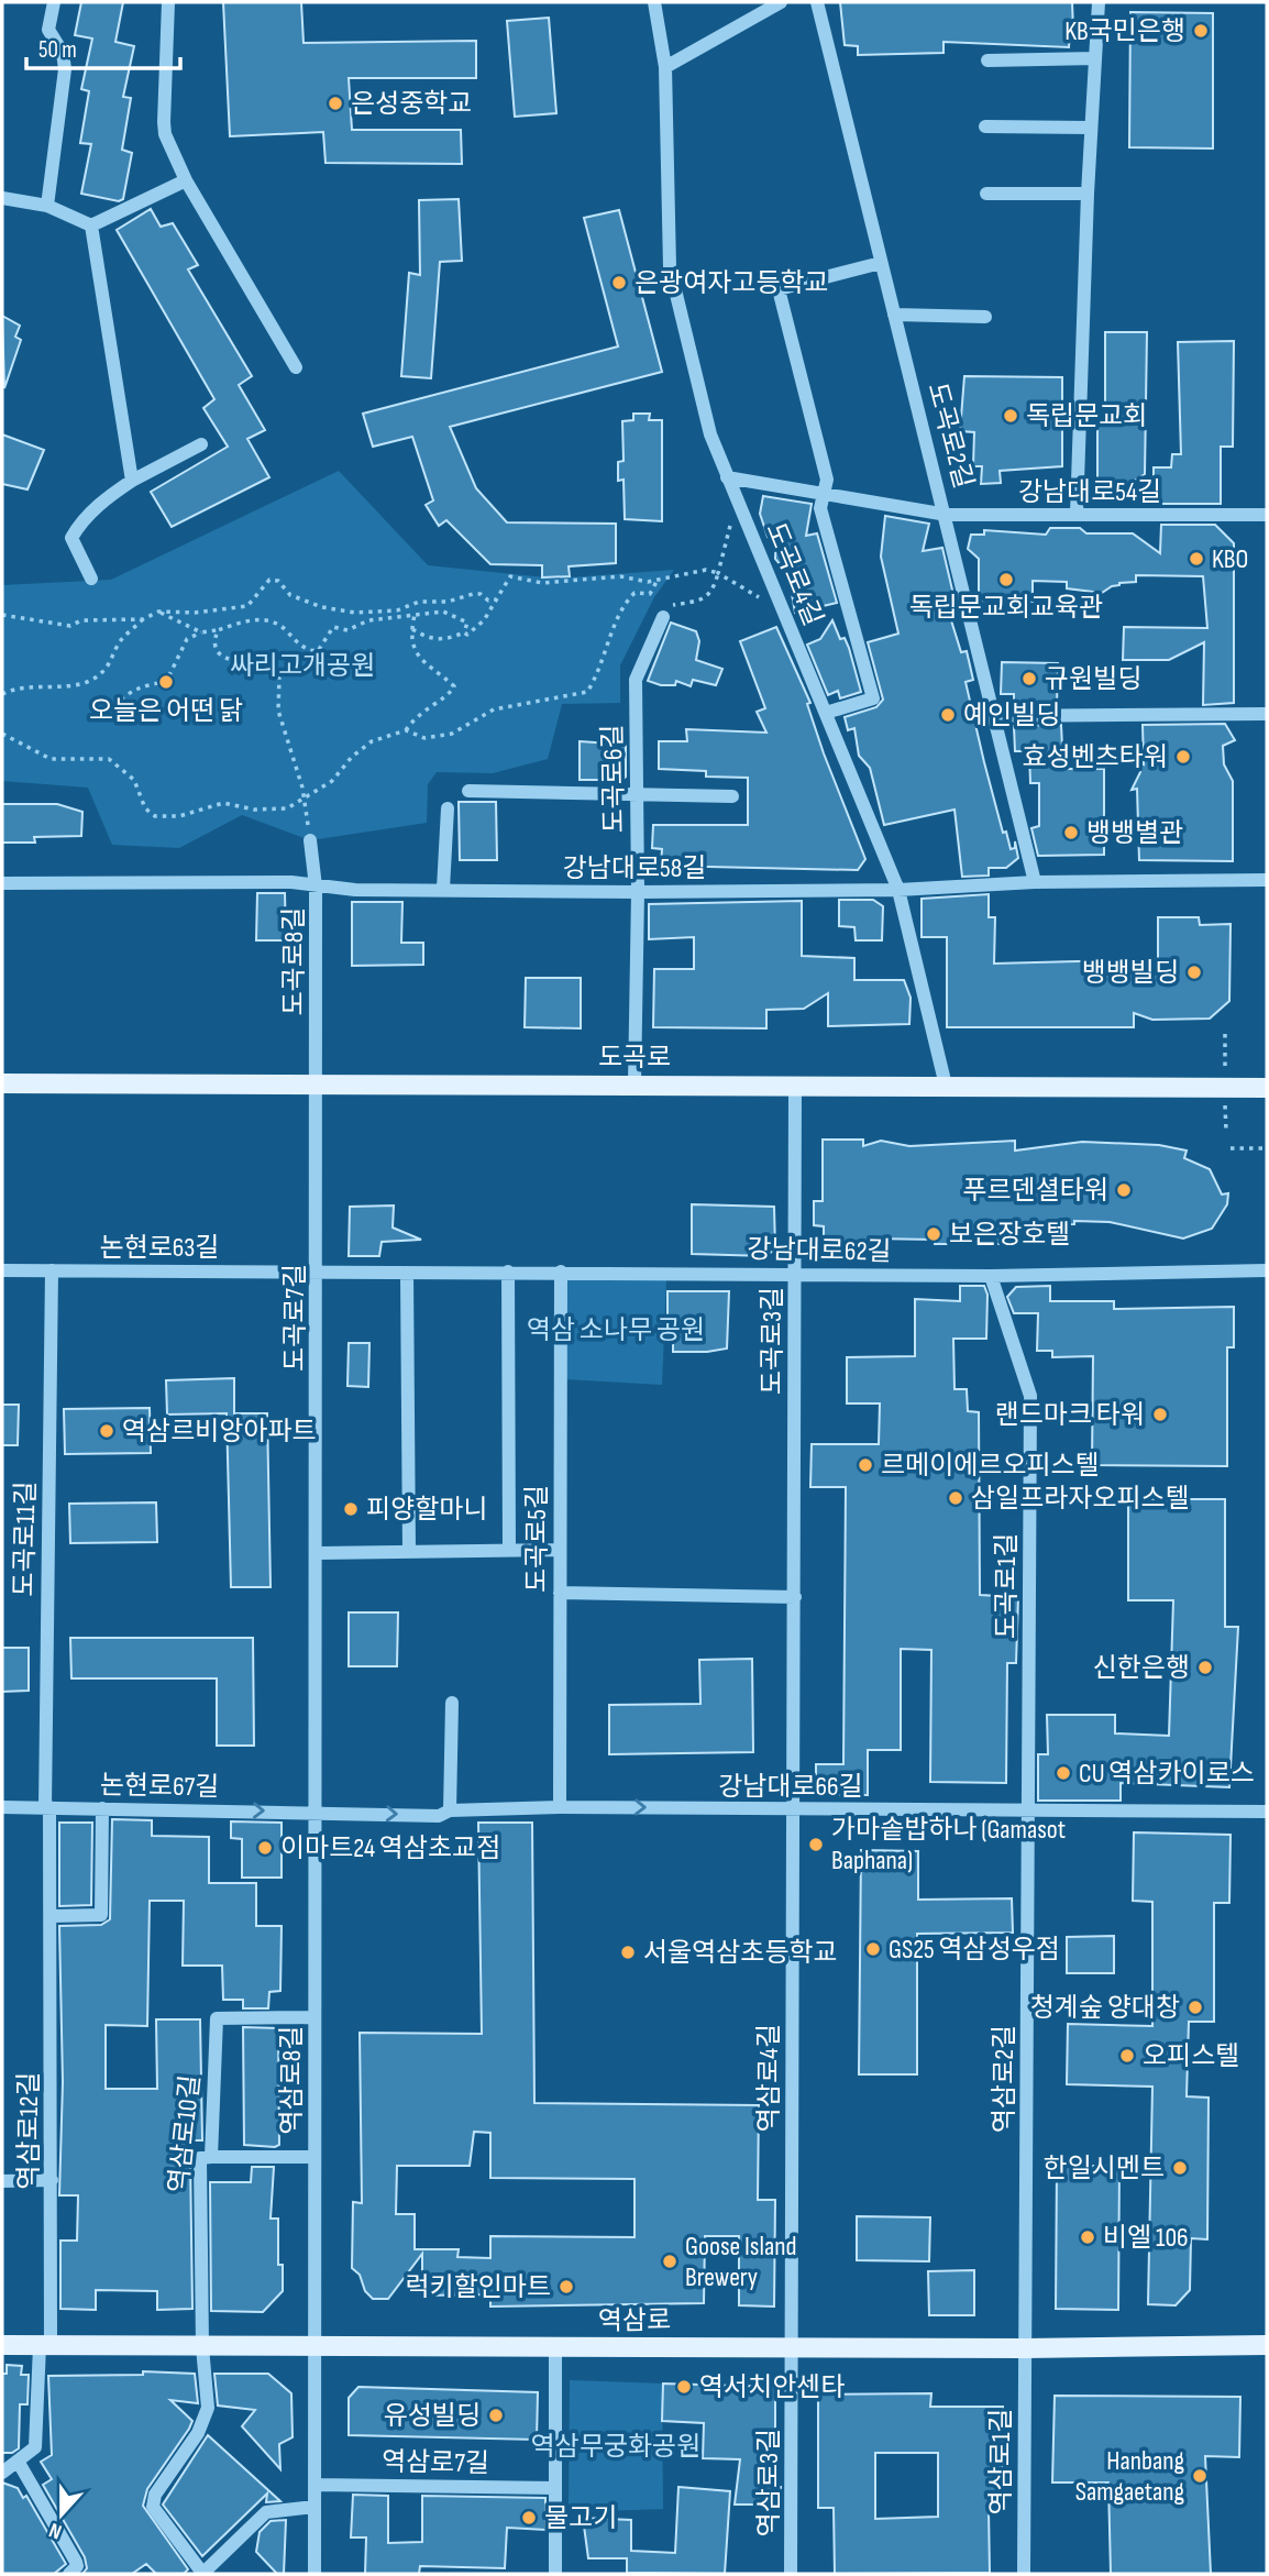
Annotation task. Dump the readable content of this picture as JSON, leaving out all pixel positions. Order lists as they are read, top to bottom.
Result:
{
  "streets": {
    "main road": ["도곡로", "역삼로"],
    "street": [
      "도곡로2길",
      "강남대로54길",
      "도곡로4길",
      "도곡로6길",
      "강남대로58길",
      "도곡로8길",
      "논현로63길",
      "강남대로62길",
      "도곡로7길",
      "도곡로3길",
      "도곡로11길",
      "도곡로5길",
      "도곡로1길",
      "논현로67길",
      "강남대로66길",
      "역삼로4길",
      "역삼로2길",
      "역삼로8길",
      "역삼로12길",
      "역삼로10길",
      "역삼로1길",
      "역삼로7길",
      "역삼로3길"
    ]
  },
  "crossings": [
    ["도곡로2길", "강남대로54길"],
    ["도곡로2길", "강남대로58길"],
    ["강남대로54길", "도곡로4길"],
    ["도곡로4길", "강남대로58길"],
    ["도곡로4길", "도곡로"],
    ["도곡로6길", "강남대로58길"],
    ["도곡로6길", "도곡로"],
    ["강남대로58길", "도곡로8길"],
    ["도곡로8길", "도곡로"],
    ["도곡로8길", "도곡로7길"],
    ["도곡로", "도곡로7길"],
    ["도곡로", "도곡로3길"],
    ["논현로63길", "강남대로62길"],
    ["논현로63길", "도곡로7길"],
    ["논현로63길", "도곡로11길"],
    ["강남대로62길", "도곡로7길"],
    ["강남대로62길", "도곡로3길"],
    ["강남대로62길", "도곡로5길"],
    ["강남대로62길", "도곡로1길"],
    ["도곡로7길", "논현로67길"],
    ["도곡로7길", "강남대로66길"],
    ["도곡로7길", "역삼로8길"],
    ["도곡로3길", "강남대로66길"],
    ["도곡로3길", "역삼로4길"],
    ["도곡로11길", "논현로67길"],
    ["도곡로11길", "역삼로12길"],
    ["도곡로5길", "강남대로66길"],
    ["도곡로1길", "강남대로66길"],
    ["도곡로1길", "역삼로2길"],
    ["논현로67길", "강남대로66길"],
    ["논현로67길", "역삼로8길"],
    ["논현로67길", "역삼로12길"],
    ["강남대로66길", "역삼로4길"],
    ["강남대로66길", "역삼로2길"],
    ["강남대로66길", "역삼로8길"],
    ["역삼로4길", "역삼로"],
    ["역삼로4길", "역삼로3길"],
    ["역삼로2길", "역삼로"],
    ["역삼로2길", "역삼로1길"],
    ["역삼로8길", "역삼로10길"],
    ["역삼로8길", "역삼로"],
    ["역삼로12길", "역삼로"],
    ["역삼로10길", "역삼로"],
    ["역삼로", "역삼로1길"],
    ["역삼로", "역삼로3길"]
  ],
  "one_way": ["논현로67길", "강남대로66길"],
  "parks": ["싸리고개공원", "역삼 소나무 공원", "역삼무궁화공원"],
  "places": [
    "KB국민은행",
    "은성중학교",
    "은광여자고등학교",
    "독립문교회",
    "KBO",
    "독립문교회교육관",
    "규원빌딩",
    "오늘은 어떤 닭",
    "예인빌딩",
    "효성벤츠타워",
    "뱅뱅별관",
    "뱅뱅빌딩",
    "푸르덴셜타워",
    "보은장호텔",
    "랜드마크 타워",
    "역삼르비앙아파트",
    "르메이에르오피스텔",
    "삼일프라자오피스텔",
    "피양할마니",
    "신한은행",
    "CU 역삼카이로스",
    "가마솥밥하나 (Gamasot Baphana)",
    "이마트24 역삼초교점",
    "GS25 역삼성우점",
    "서울역삼초등학교",
    "청계숲 양대창",
    "오피스텔",
    "한일시멘트",
    "비엘 106",
    "Goose Island Brewery",
    "럭키할인마트",
    "역서치안센타",
    "유성빌딩",
    "Hanbang Samgaetang",
    "물고기"
  ],
  "scale_bar": "50 m",
  "north": "bottom"
}
